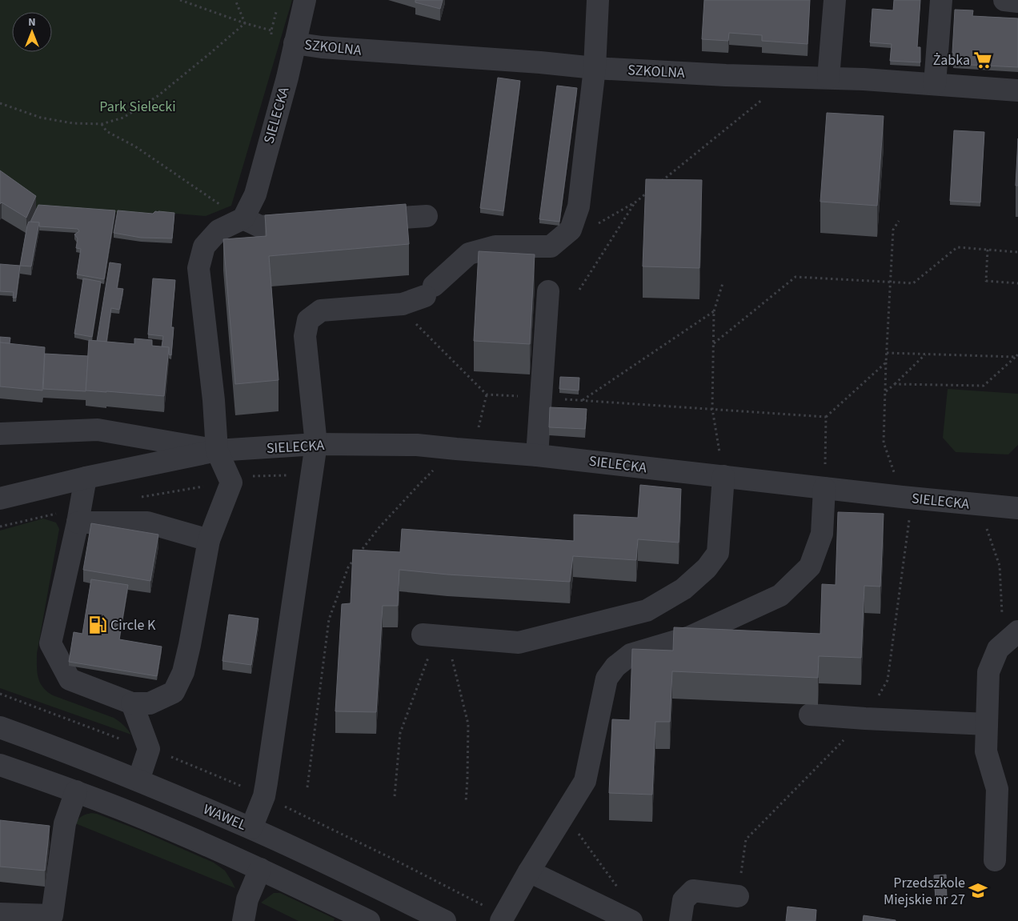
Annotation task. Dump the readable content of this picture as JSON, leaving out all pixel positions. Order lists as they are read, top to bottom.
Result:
{
  "streets": {
    "street": ["SZKOLNA", "SIELECKA", "WAWEL"]
  },
  "crossings": [
    ["SZKOLNA", "SIELECKA"]
  ],
  "parks": ["Park Sielecki"],
  "places": {
    "supermarket": ["Żabka"],
    "fuel station": ["Circle K"],
    "school or university": ["Przedszkole Miejskie nr 27"]
  },
  "north": "top"
}
